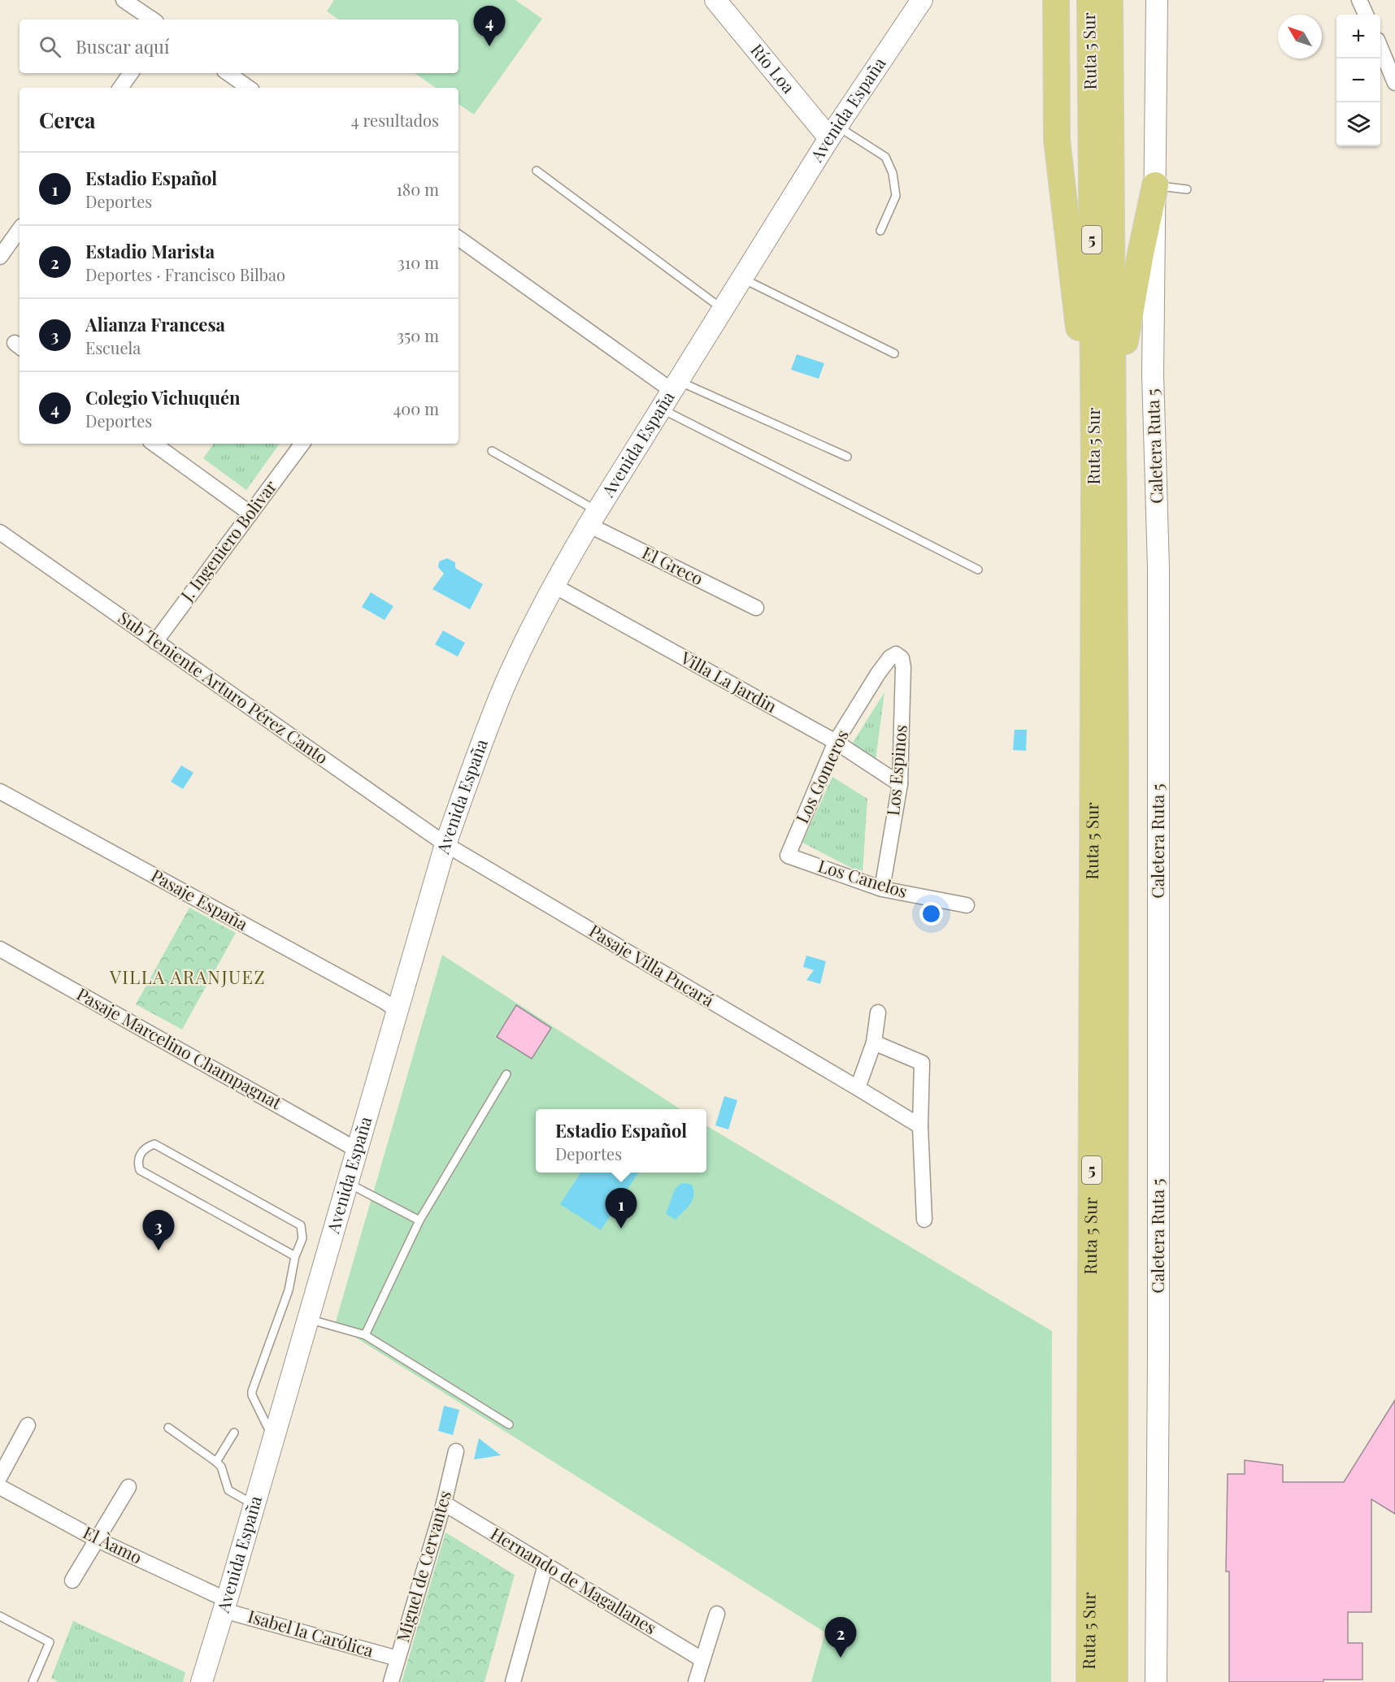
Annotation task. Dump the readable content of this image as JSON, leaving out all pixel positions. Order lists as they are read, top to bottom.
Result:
{
  "streets": {
    "highway": ["Ruta 5 Sur", "5"],
    "main road": ["Río Loa", "Avenida España", "Caletera Ruta 5"],
    "street": [
      "J. Ingeniero Bolivar",
      "El Greco",
      "Villa La Jardin",
      "Sub Teniente Arturo Pérez Canto",
      "Los Espinos",
      "Los Gomeros",
      "Los Canelos",
      "Pasaje España",
      "Pasaje Villa Pucará",
      "Pasaje Marcelino Champagnat",
      "El Àamo",
      "Miguel de Cervantes",
      "Hernando de Magallanes",
      "Isabel la Carólica"
    ]
  },
  "crossings": [
    ["Río Loa", "Avenida España"],
    ["Avenida España", "El Greco"],
    ["Avenida España", "Villa La Jardin"],
    ["Avenida España", "Sub Teniente Arturo Pérez Canto"],
    ["Avenida España", "Pasaje España"],
    ["Avenida España", "Pasaje Villa Pucará"],
    ["Avenida España", "Pasaje Marcelino Champagnat"],
    ["Avenida España", "El Àamo"],
    ["Avenida España", "Isabel la Carólica"],
    ["J. Ingeniero Bolivar", "Sub Teniente Arturo Pérez Canto"],
    ["Villa La Jardin", "Los Espinos"],
    ["Villa La Jardin", "Los Gomeros"],
    ["Sub Teniente Arturo Pérez Canto", "Pasaje Villa Pucará"],
    ["Los Espinos", "Los Gomeros"],
    ["Los Espinos", "Los Canelos"],
    ["Los Gomeros", "Los Canelos"],
    ["El Àamo", "Isabel la Carólica"],
    ["Miguel de Cervantes", "Hernando de Magallanes"],
    ["Miguel de Cervantes", "Isabel la Carólica"]
  ],
  "districts": ["VILLA ARANJUEZ"],
  "north": "top left",
  "page": {
    "pins": [
      "4",
      "1",
      "3",
      "2"
    ],
    "map_buttons": ["+", "−"],
    "search": "Buscar aquí",
    "heading": ["Cerca", "4 resultados"],
    "list": [
      {
        "mark": "1",
        "name": "Estadio Español",
        "note": "Deportes",
        "value": "180 m"
      },
      {
        "mark": "2",
        "name": "Estadio Marista",
        "note": "Deportes · Francisco Bilbao",
        "value": "310 m"
      },
      {
        "mark": "3",
        "name": "Alianza Francesa",
        "note": "Escuela",
        "value": "350 m"
      },
      {
        "mark": "4",
        "name": "Colegio Vichuquén",
        "note": "Deportes",
        "value": "400 m"
      }
    ],
    "popup": ["Estadio Español", "Deportes"]
  }
}
